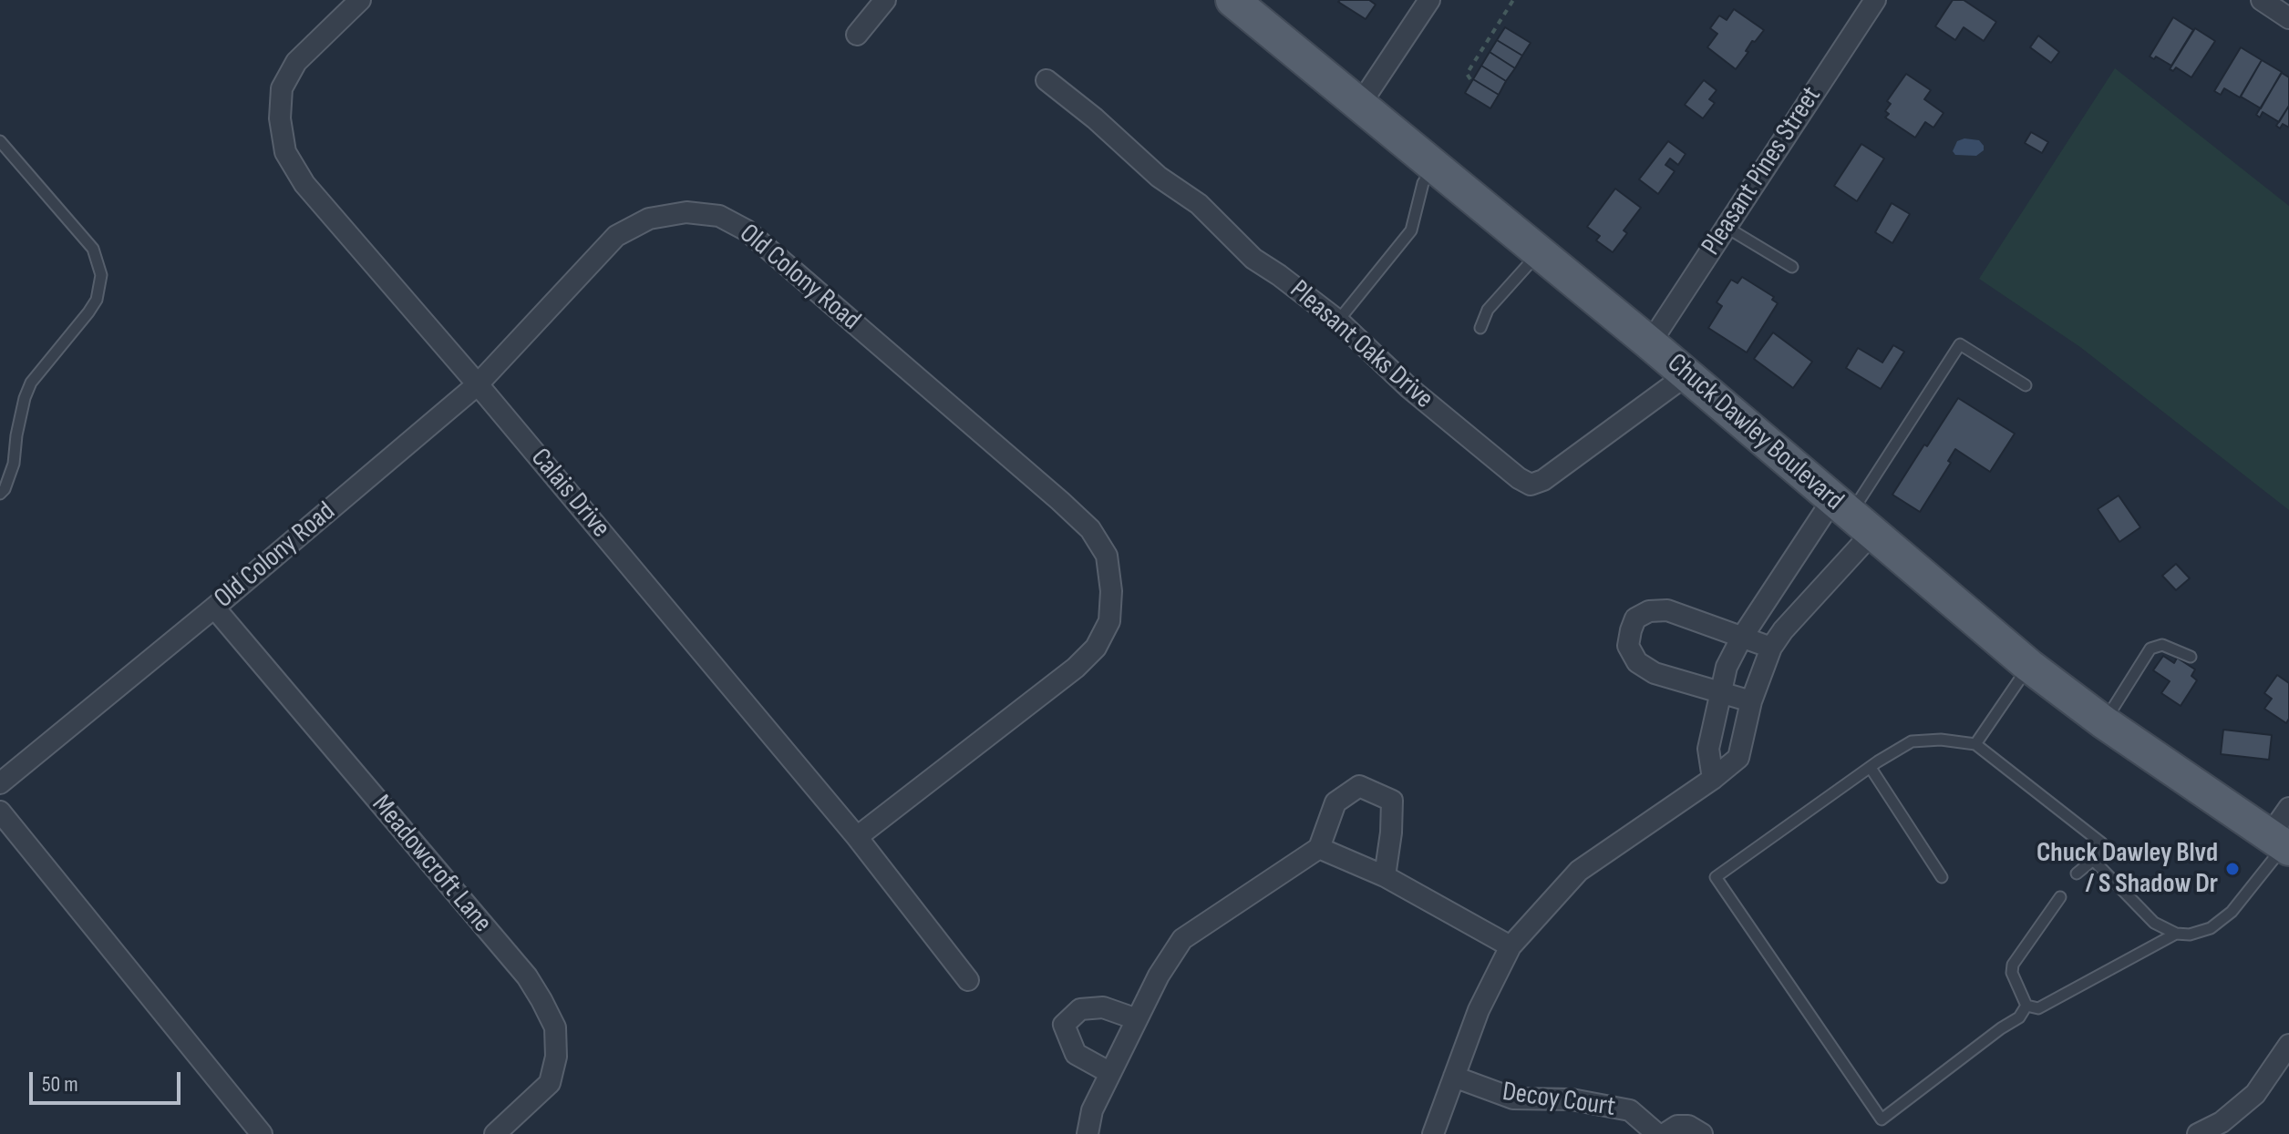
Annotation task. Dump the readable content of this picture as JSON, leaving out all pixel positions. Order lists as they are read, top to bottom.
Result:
{
  "streets": {
    "main road": ["Chuck Dawley Boulevard"],
    "street": [
      "Pleasant Pines Street",
      "Old Colony Road",
      "Pleasant Oaks Drive",
      "Calais Drive",
      "Meadowcroft Lane",
      "Decoy Court"
    ]
  },
  "crossings": [
    ["Pleasant Pines Street", "Chuck Dawley Boulevard"],
    ["Old Colony Road", "Calais Drive"],
    ["Old Colony Road", "Meadowcroft Lane"],
    ["Pleasant Oaks Drive", "Chuck Dawley Boulevard"]
  ],
  "places": ["Chuck Dawley Blvd / S Shadow Dr"],
  "scale_bar": "50 m"
}
